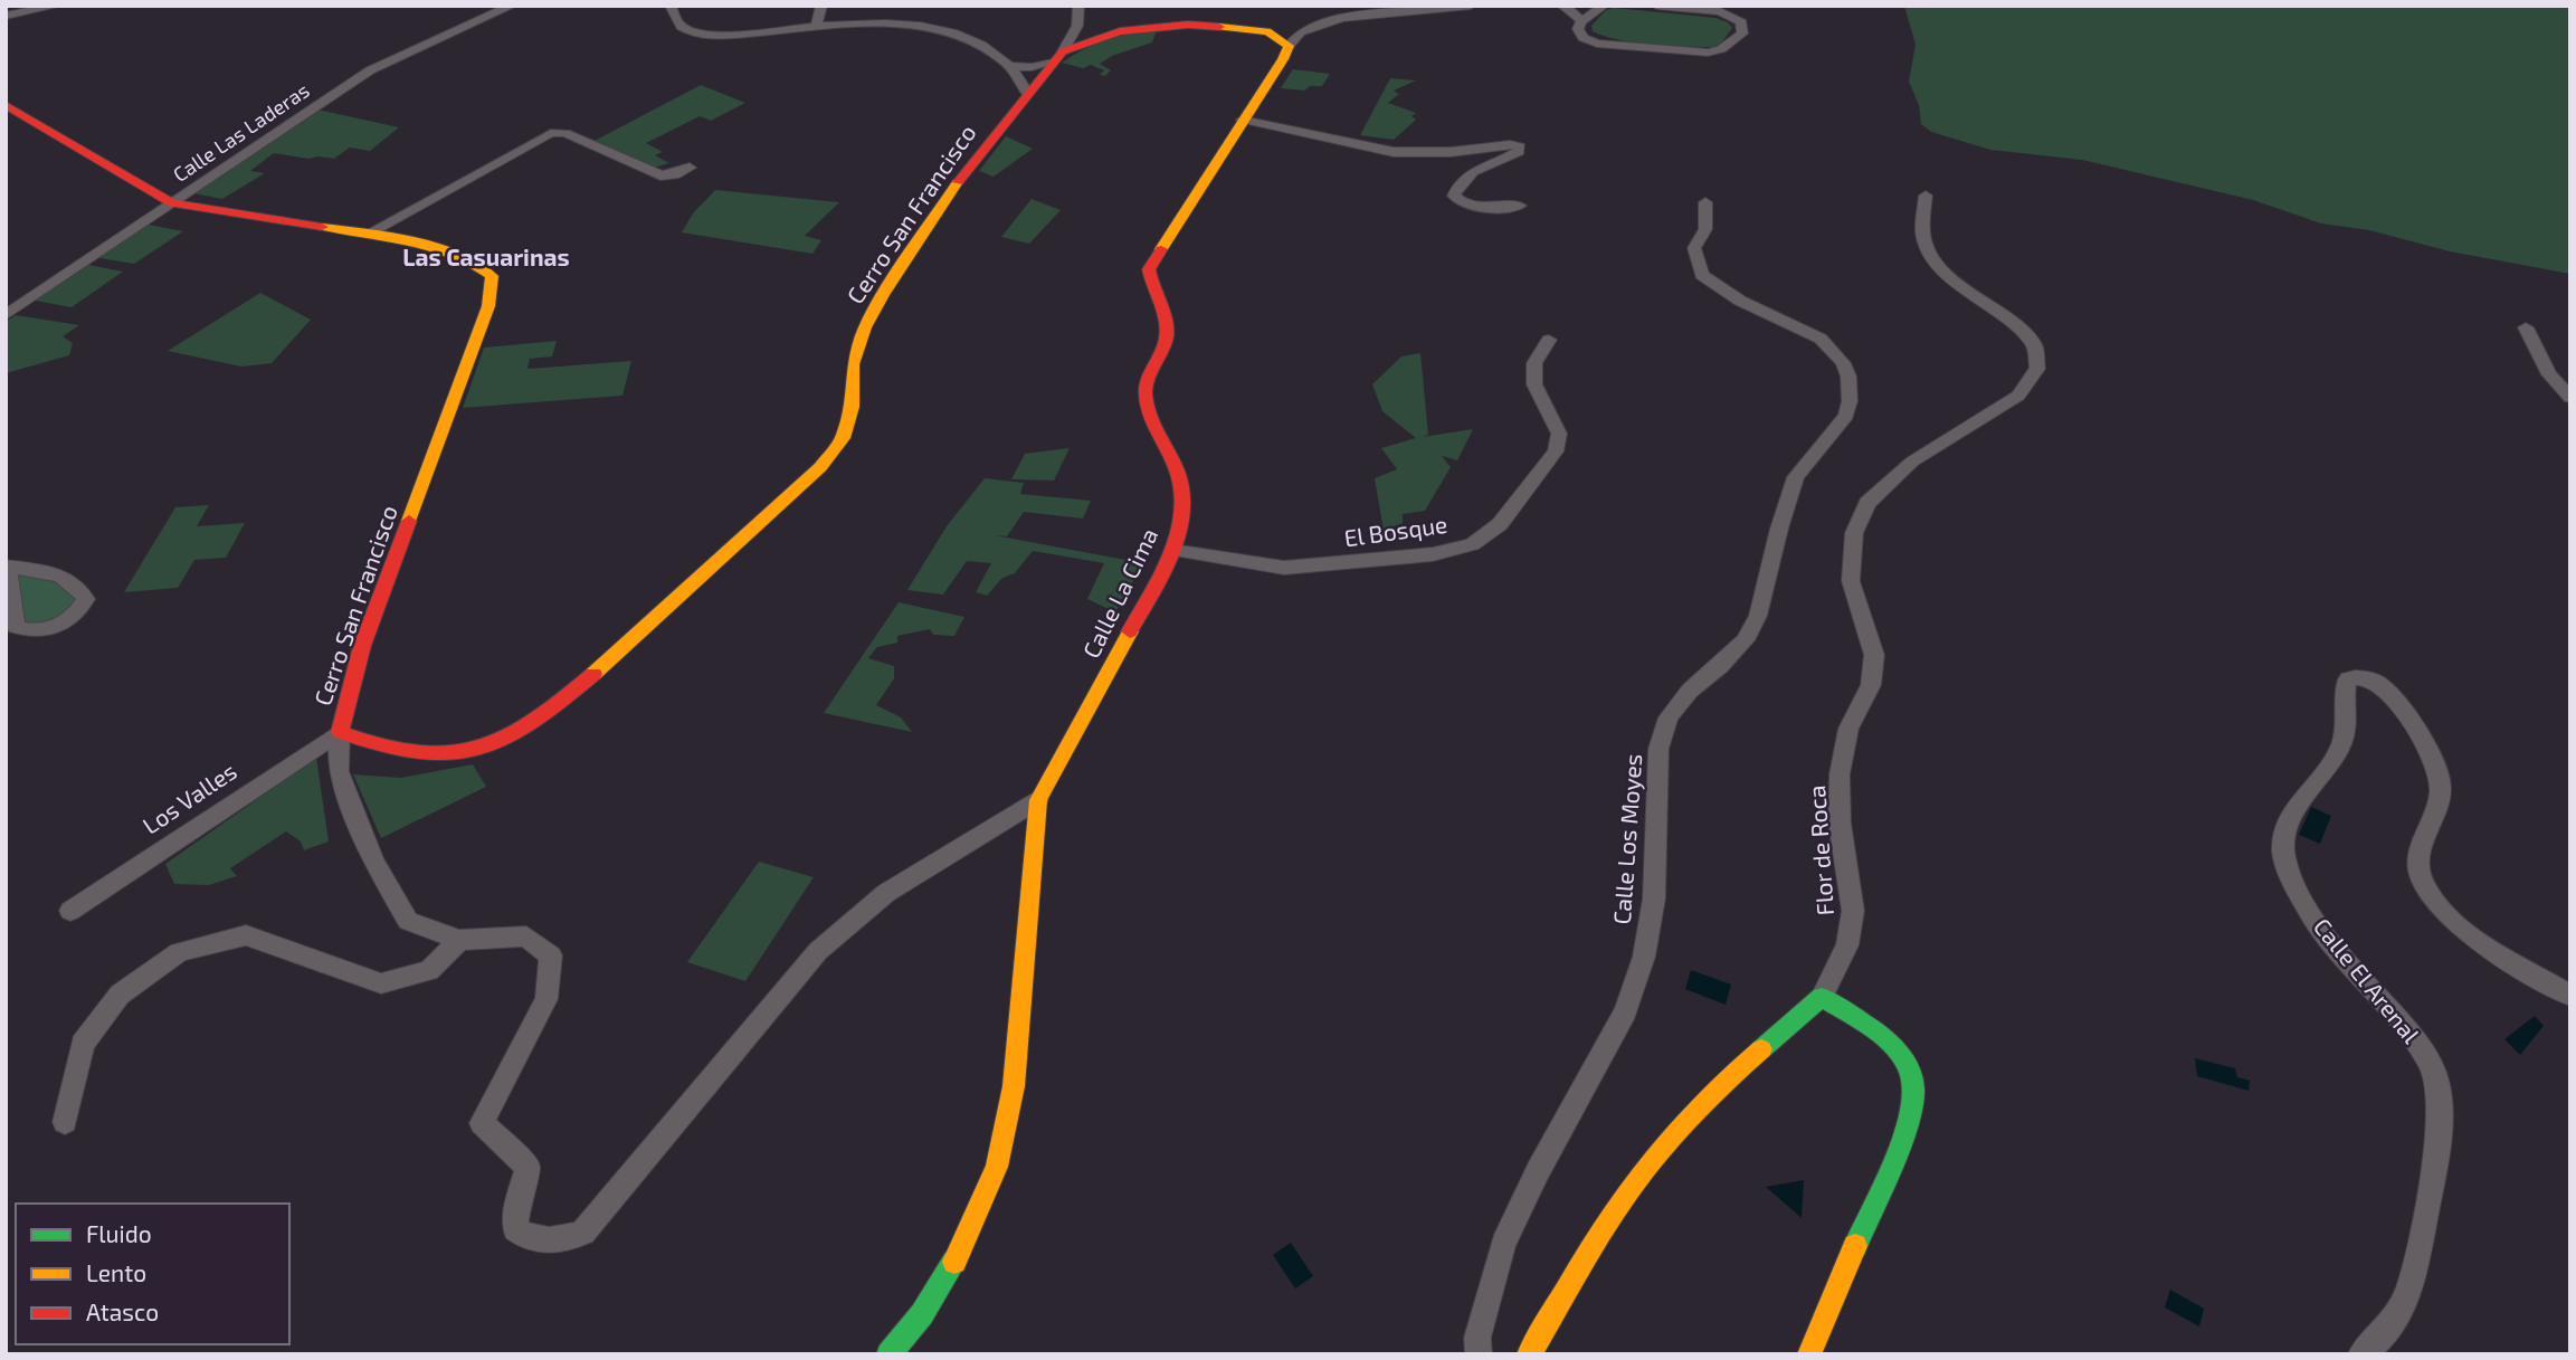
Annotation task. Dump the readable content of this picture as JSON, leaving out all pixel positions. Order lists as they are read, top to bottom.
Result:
{
  "streets": {
    "street": [
      "Calle Las Laderas",
      "Cerro San Francisco",
      "El Bosque",
      "Calle La Cima",
      "Los Valles",
      "Calle Los Moyes",
      "Flor de Roca",
      "Calle El Arenal"
    ]
  },
  "crossings": [
    ["Calle Las Laderas", "Cerro San Francisco"],
    ["Cerro San Francisco", "Los Valles"],
    ["El Bosque", "Calle La Cima"]
  ],
  "districts": ["Las Casuarinas"],
  "legend": ["Fluido", "Lento", "Atasco"]
}
